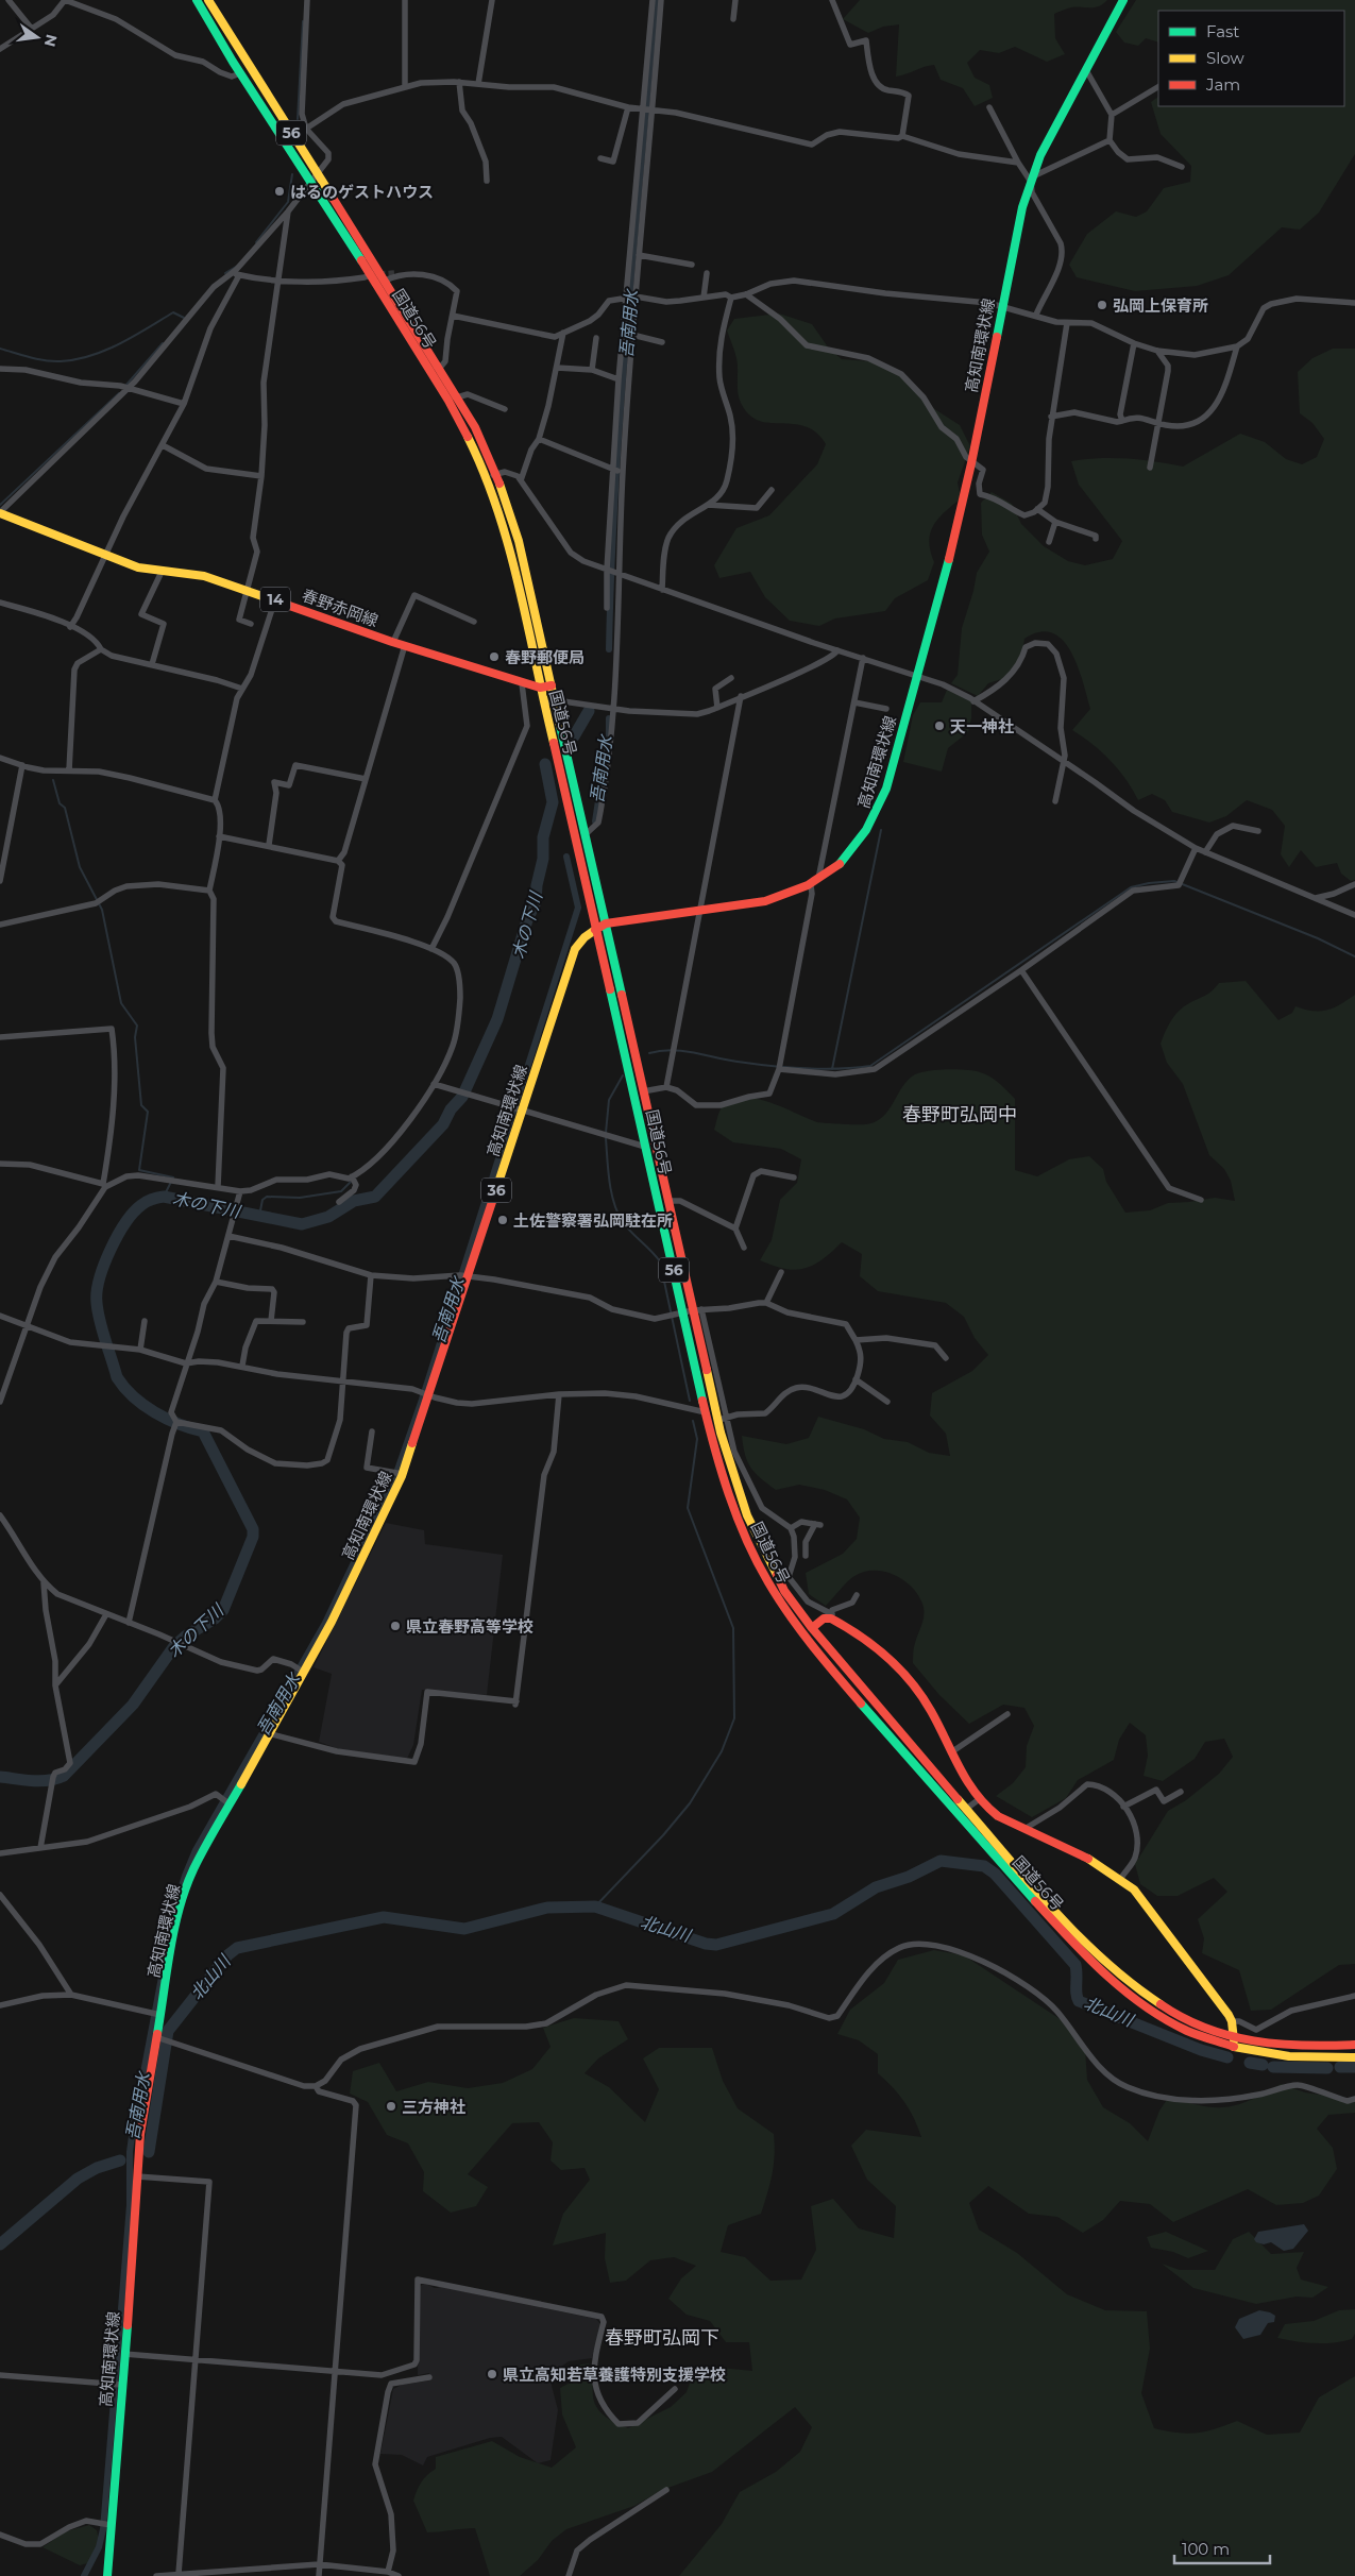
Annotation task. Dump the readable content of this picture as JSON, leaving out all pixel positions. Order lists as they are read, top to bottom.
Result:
{
  "streets": {
    "main road": [
      "56",
      "国道56号",
      "高知南環状線",
      "14",
      "春野赤岡線",
      "36"
    ]
  },
  "crossings": [
    ["国道56号", "高知南環状線"],
    ["国道56号", "春野赤岡線"]
  ],
  "districts": ["春野町弘岡中", "春野町弘岡下"],
  "water": ["吾南用水", "木の下川", "北山川"],
  "places": [
    "はるのゲストハウス",
    "弘岡上保育所",
    "春野郵便局",
    "天一神社",
    "土佐警察署弘岡駐在所",
    "県立春野高等学校",
    "三方神社",
    "県立高知若草養護特別支援学校"
  ],
  "legend": ["Fast", "Slow", "Jam"],
  "scale_bar": "100 m",
  "north": "right"
}
